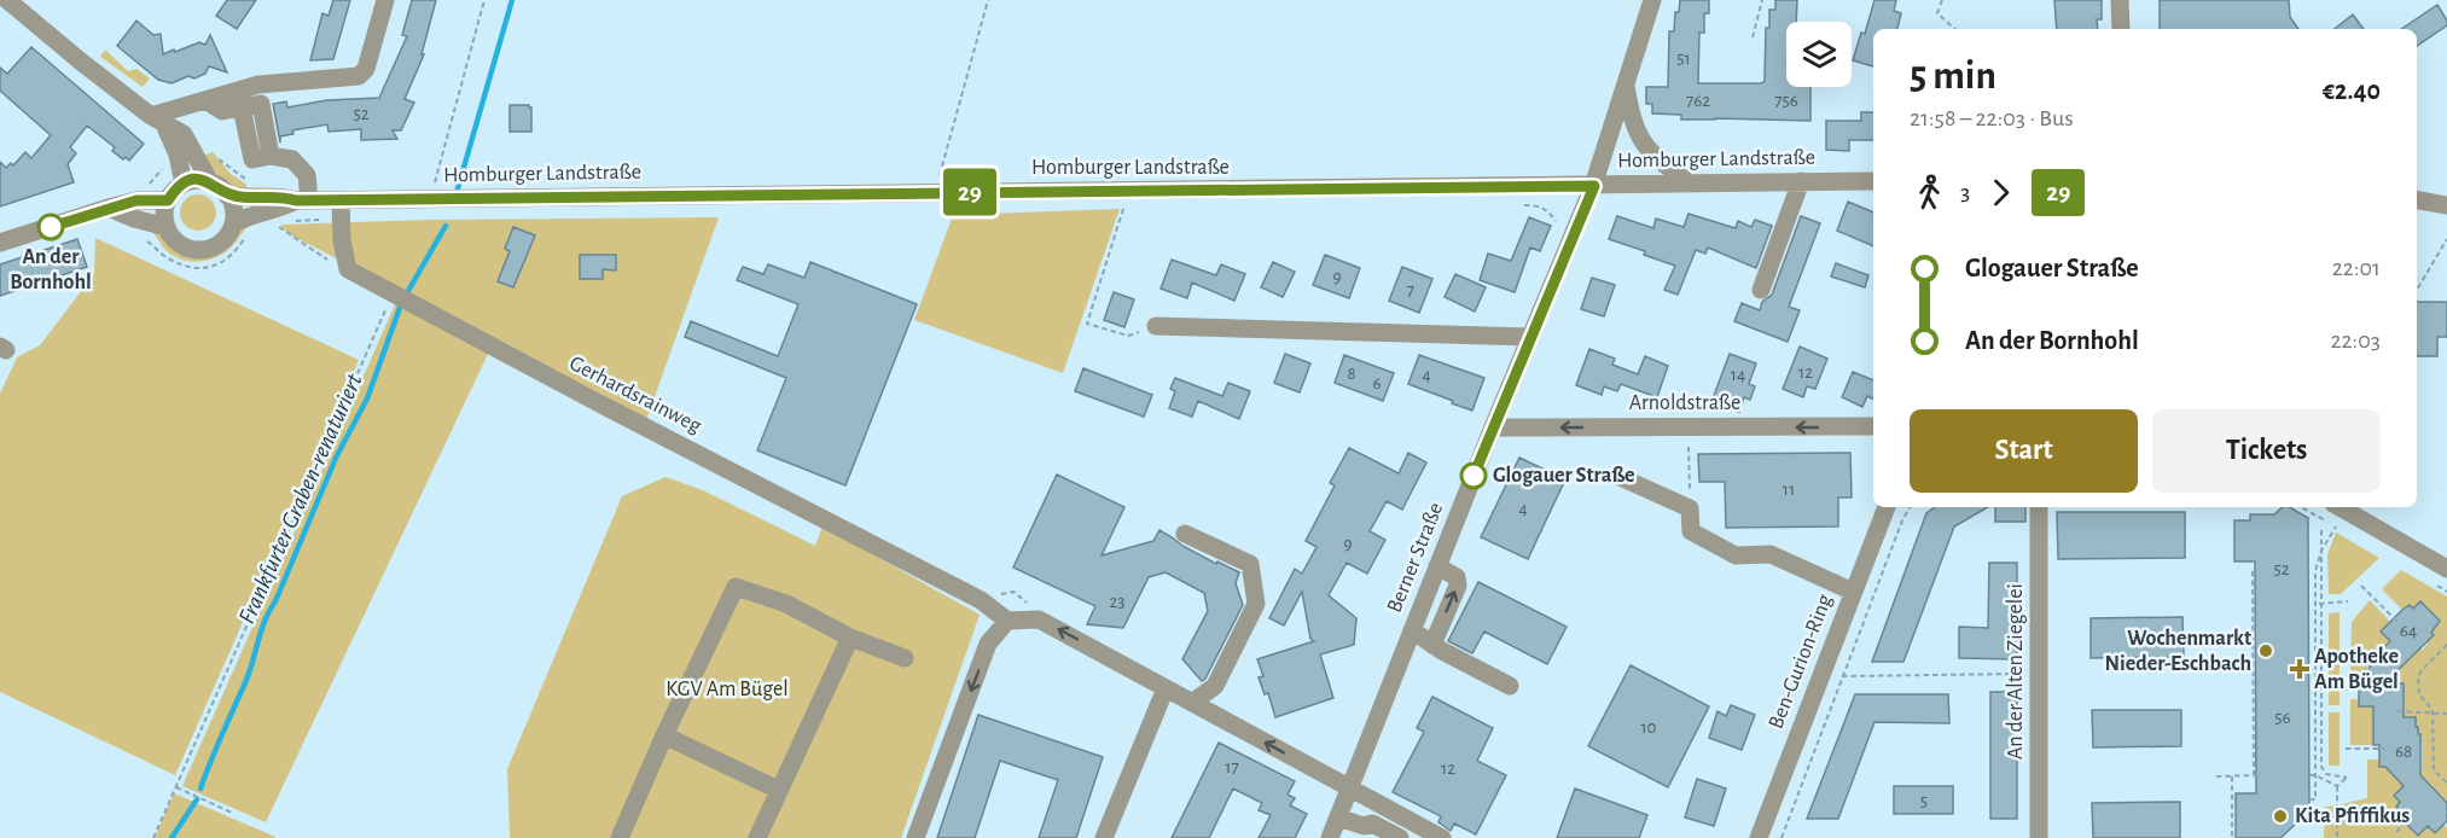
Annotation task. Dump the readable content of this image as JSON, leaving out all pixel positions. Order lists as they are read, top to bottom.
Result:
{
  "streets": {
    "street": [
      "Homburger Landstraße",
      "Gerhardsrainweg",
      "Arnoldstraße",
      "Berner Straße",
      "Ben-Gurion-Ring",
      "An der Alten Ziegelei"
    ]
  },
  "crossings": [
    ["Homburger Landstraße", "Berner Straße"],
    ["Arnoldstraße", "Berner Straße"]
  ],
  "water": ["Frankfurter Graben-renaturiert"],
  "parks": ["KGV Am Bügel"],
  "places": {
    "other": [
      "An der Bornhohl",
      "Glogauer Straße",
      "Wochenmarkt Nieder-Eschbach",
      "Kita Pfiffikus"
    ],
    "health": ["Apotheke Am Bügel"]
  },
  "lines": ["bus line 29"],
  "house_numbers": [
    "51",
    "762",
    "756",
    "52",
    "9",
    "7",
    "12",
    "8",
    "4",
    "14",
    "6",
    "11",
    "4",
    "9",
    "52",
    "23",
    "64",
    "56",
    "10",
    "68",
    "17",
    "12",
    "5"
  ],
  "page": {
    "on_map": "29",
    "heading": ["5 min", "21:58 – 22:03 · Bus", "€2.40"],
    "legs": ["3", "29"],
    "list": [
      {
        "name": "Glogauer Straße",
        "value": "22:01"
      },
      {
        "name": "An der Bornhohl",
        "value": "22:03"
      }
    ],
    "buttons": ["Start", "Tickets"]
  }
}
